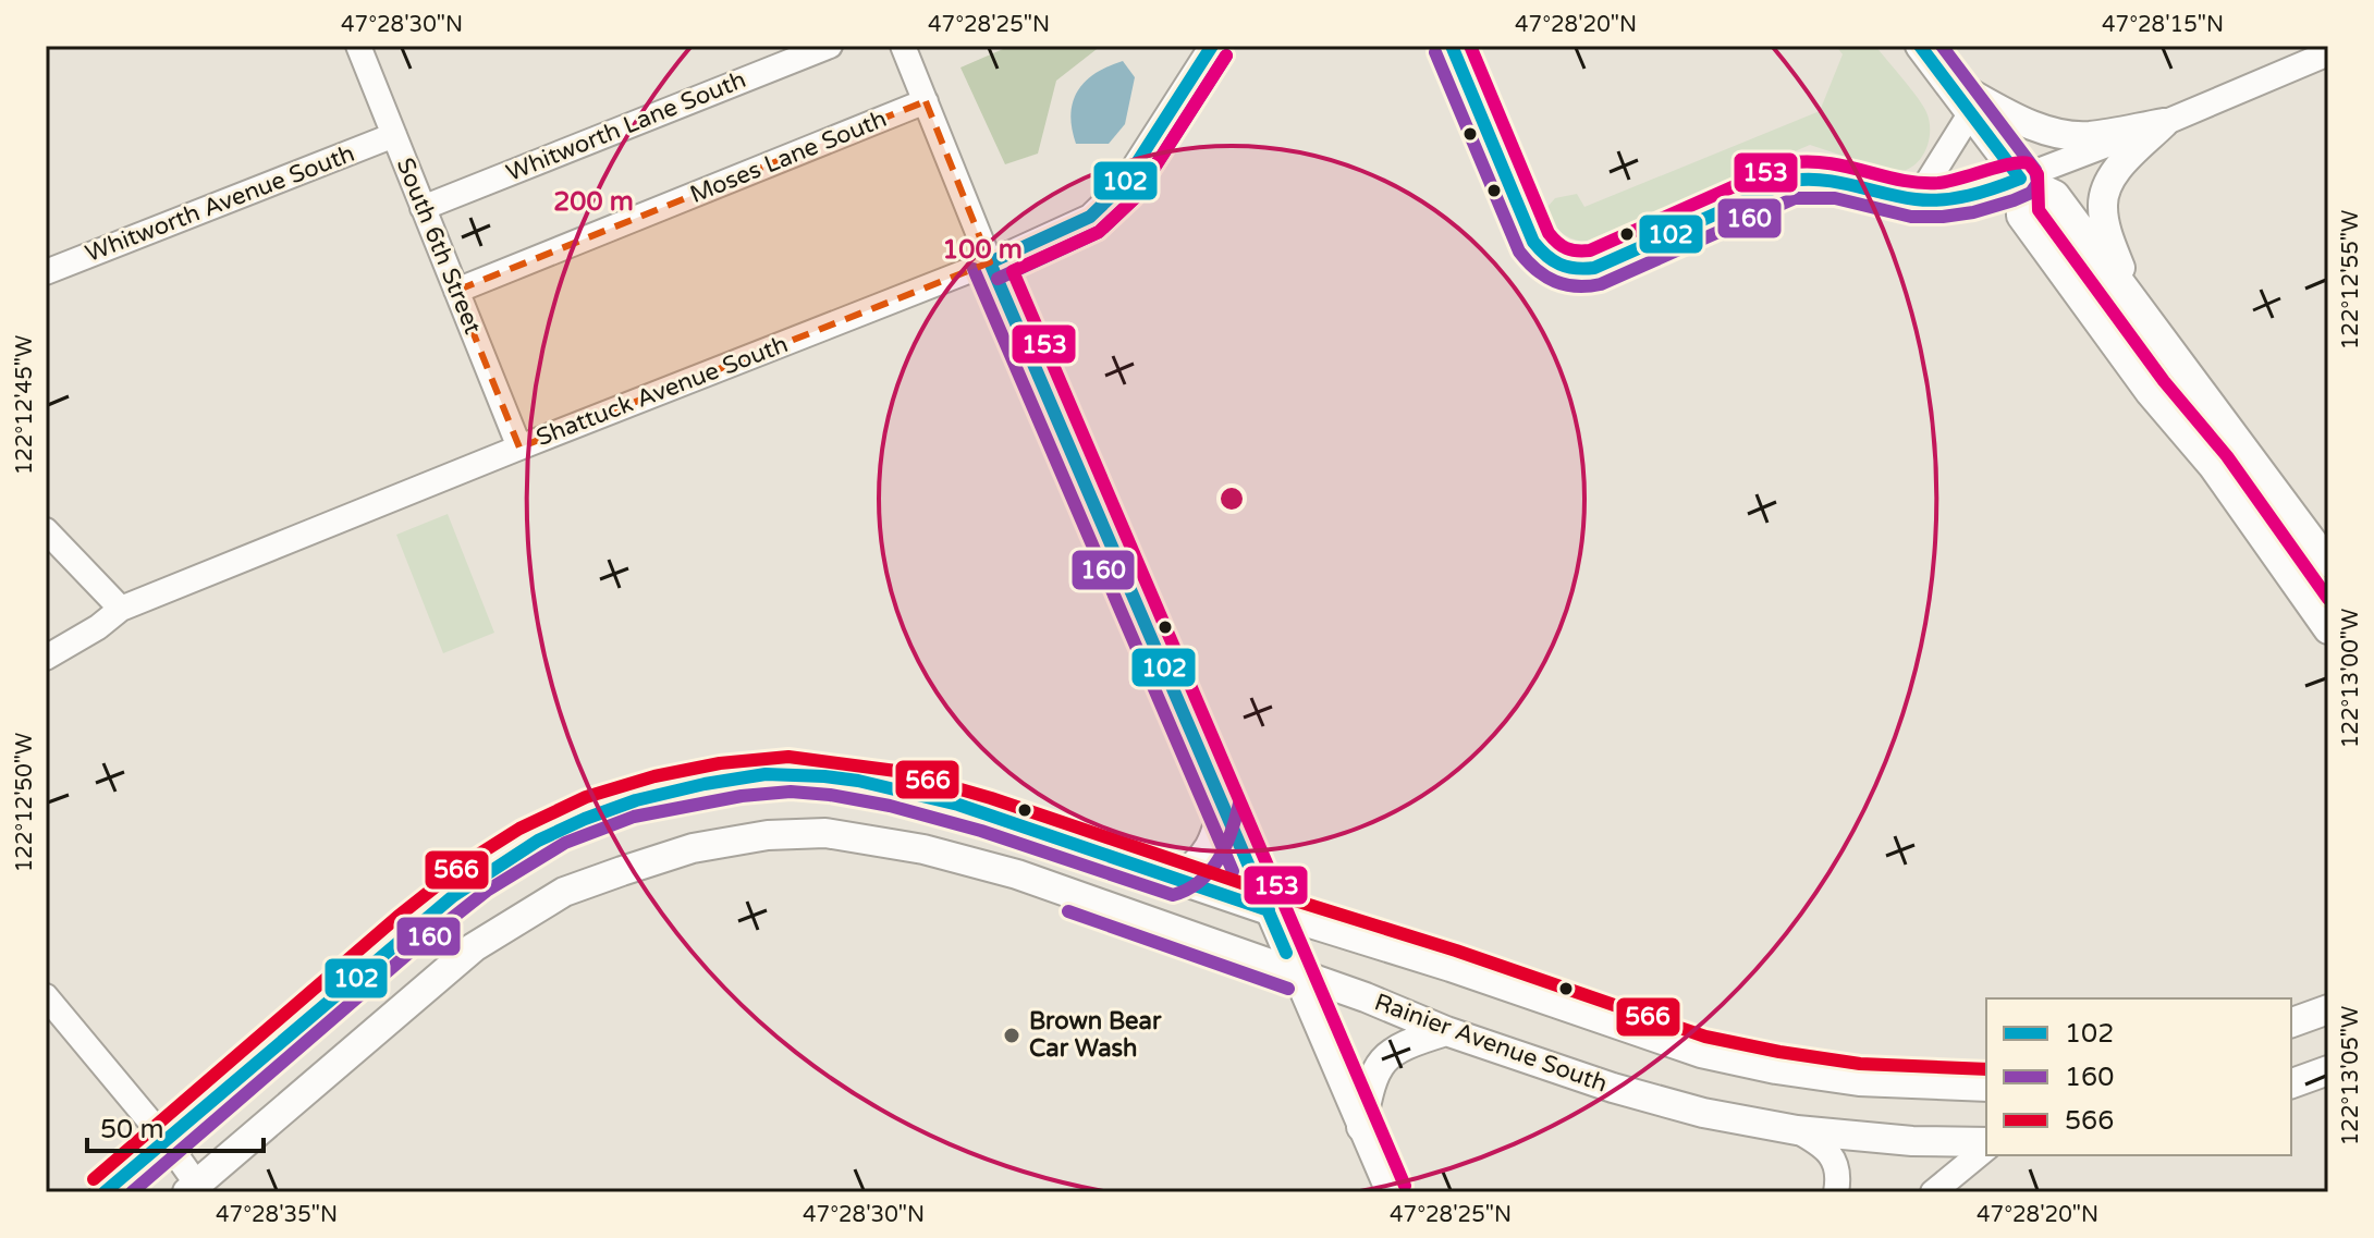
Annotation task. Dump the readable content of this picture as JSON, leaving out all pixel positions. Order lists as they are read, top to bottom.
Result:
{
  "streets": {
    "main road": ["Rainier Avenue South"],
    "street": [
      "Whitworth Lane South",
      "Moses Lane South",
      "Whitworth Avenue South",
      "South 6th Street",
      "Shattuck Avenue South"
    ]
  },
  "crossings": [
    ["Whitworth Lane South", "South 6th Street"],
    ["Moses Lane South", "South 6th Street"],
    ["Whitworth Avenue South", "South 6th Street"],
    ["South 6th Street", "Shattuck Avenue South"]
  ],
  "places": ["Brown Bear Car Wash"],
  "lines": [
    "transit line 102",
    "transit line 160",
    "transit line 153",
    "transit line 566"
  ],
  "legend": ["102", "160", "566"],
  "scale_bar": "50 m",
  "coordinates": [
    "47°28'30\"N",
    "47°28'25\"N",
    "47°28'20\"N",
    "47°28'15\"N",
    "122°12'55\"W",
    "122°12'45\"W",
    "122°13'00\"W",
    "122°12'50\"W",
    "122°13'05\"W",
    "47°28'35\"N"
  ],
  "rings": ["200 m", "100 m"]
}
